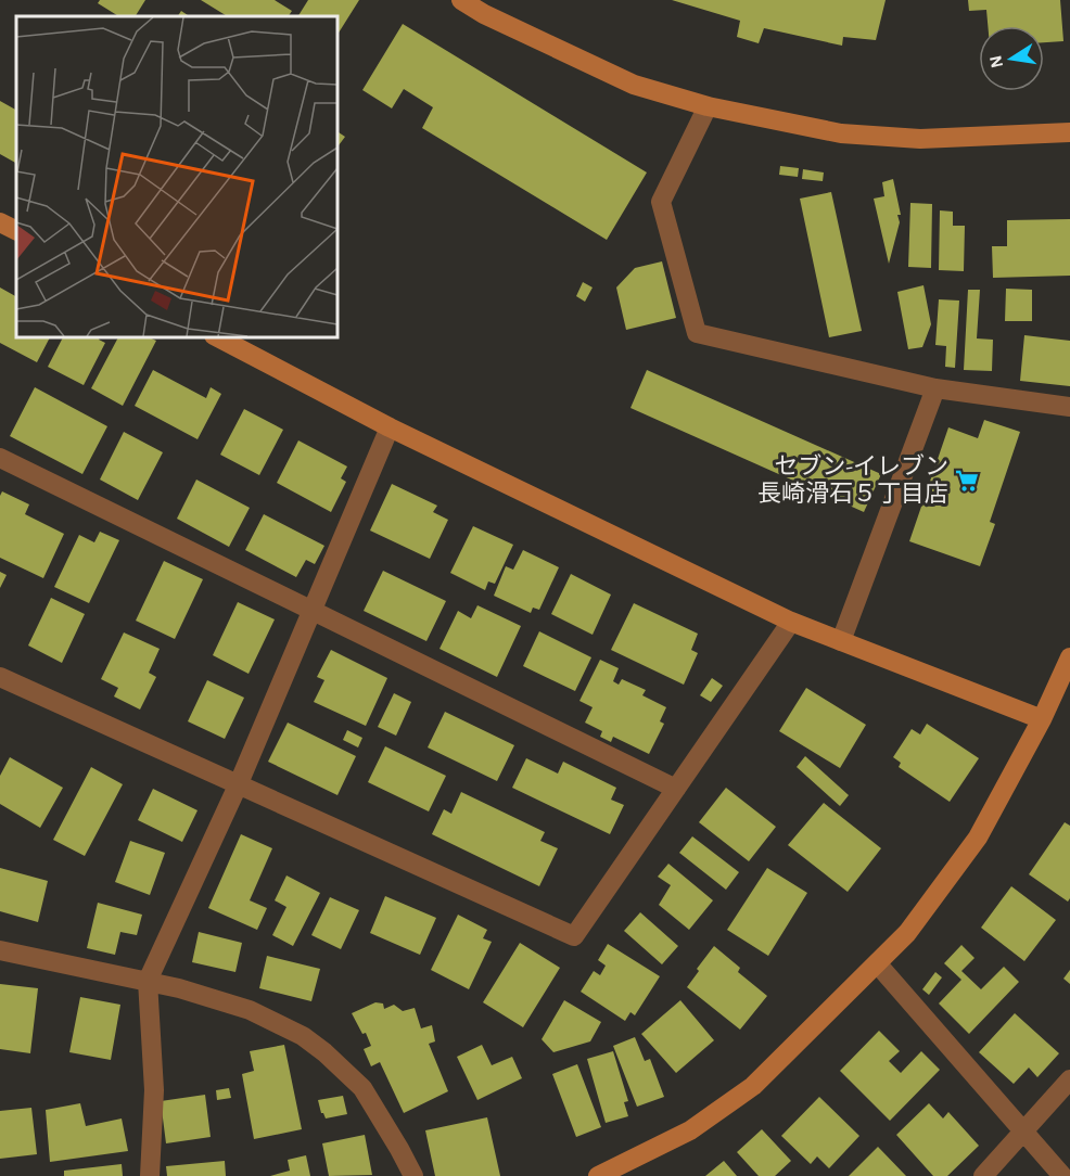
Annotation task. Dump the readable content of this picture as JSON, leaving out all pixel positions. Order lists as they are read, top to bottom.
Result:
{
  "places": {
    "supermarket": ["セブン-イレブン 長崎滑石５丁目店"]
  },
  "north": "left"
}
